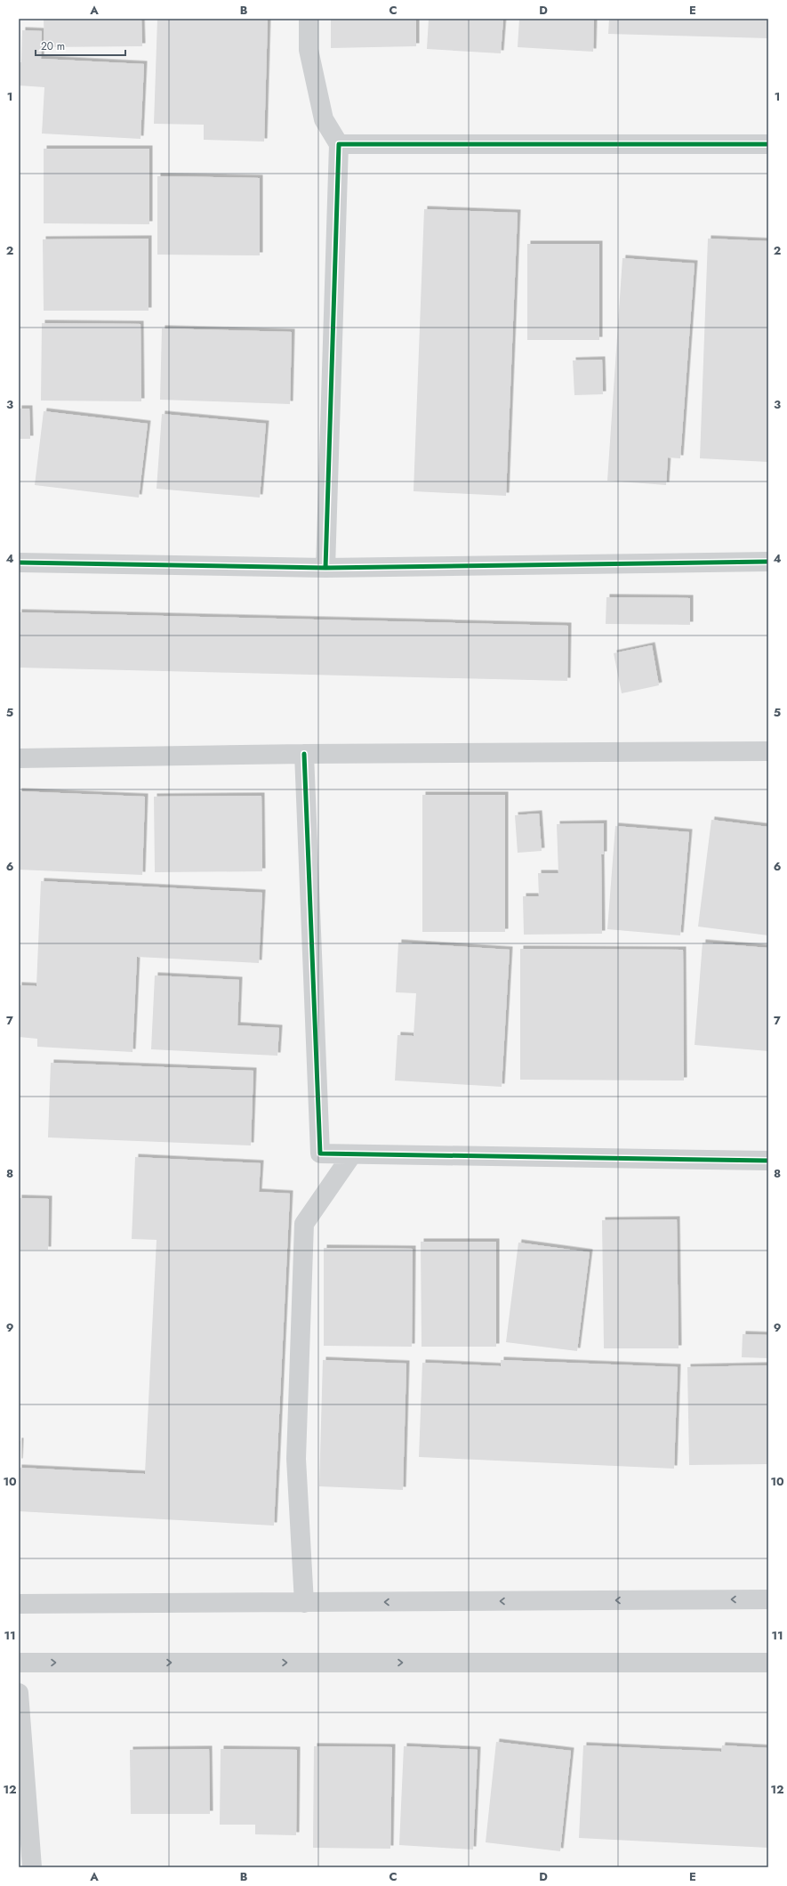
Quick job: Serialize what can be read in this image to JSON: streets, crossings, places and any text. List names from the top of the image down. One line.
{"scale_bar":"20 m","grid":{"columns":["A","B","C","D","E"],"rows":["1","2","3","4","5","6","7","8","9","10","11","12"]}}
